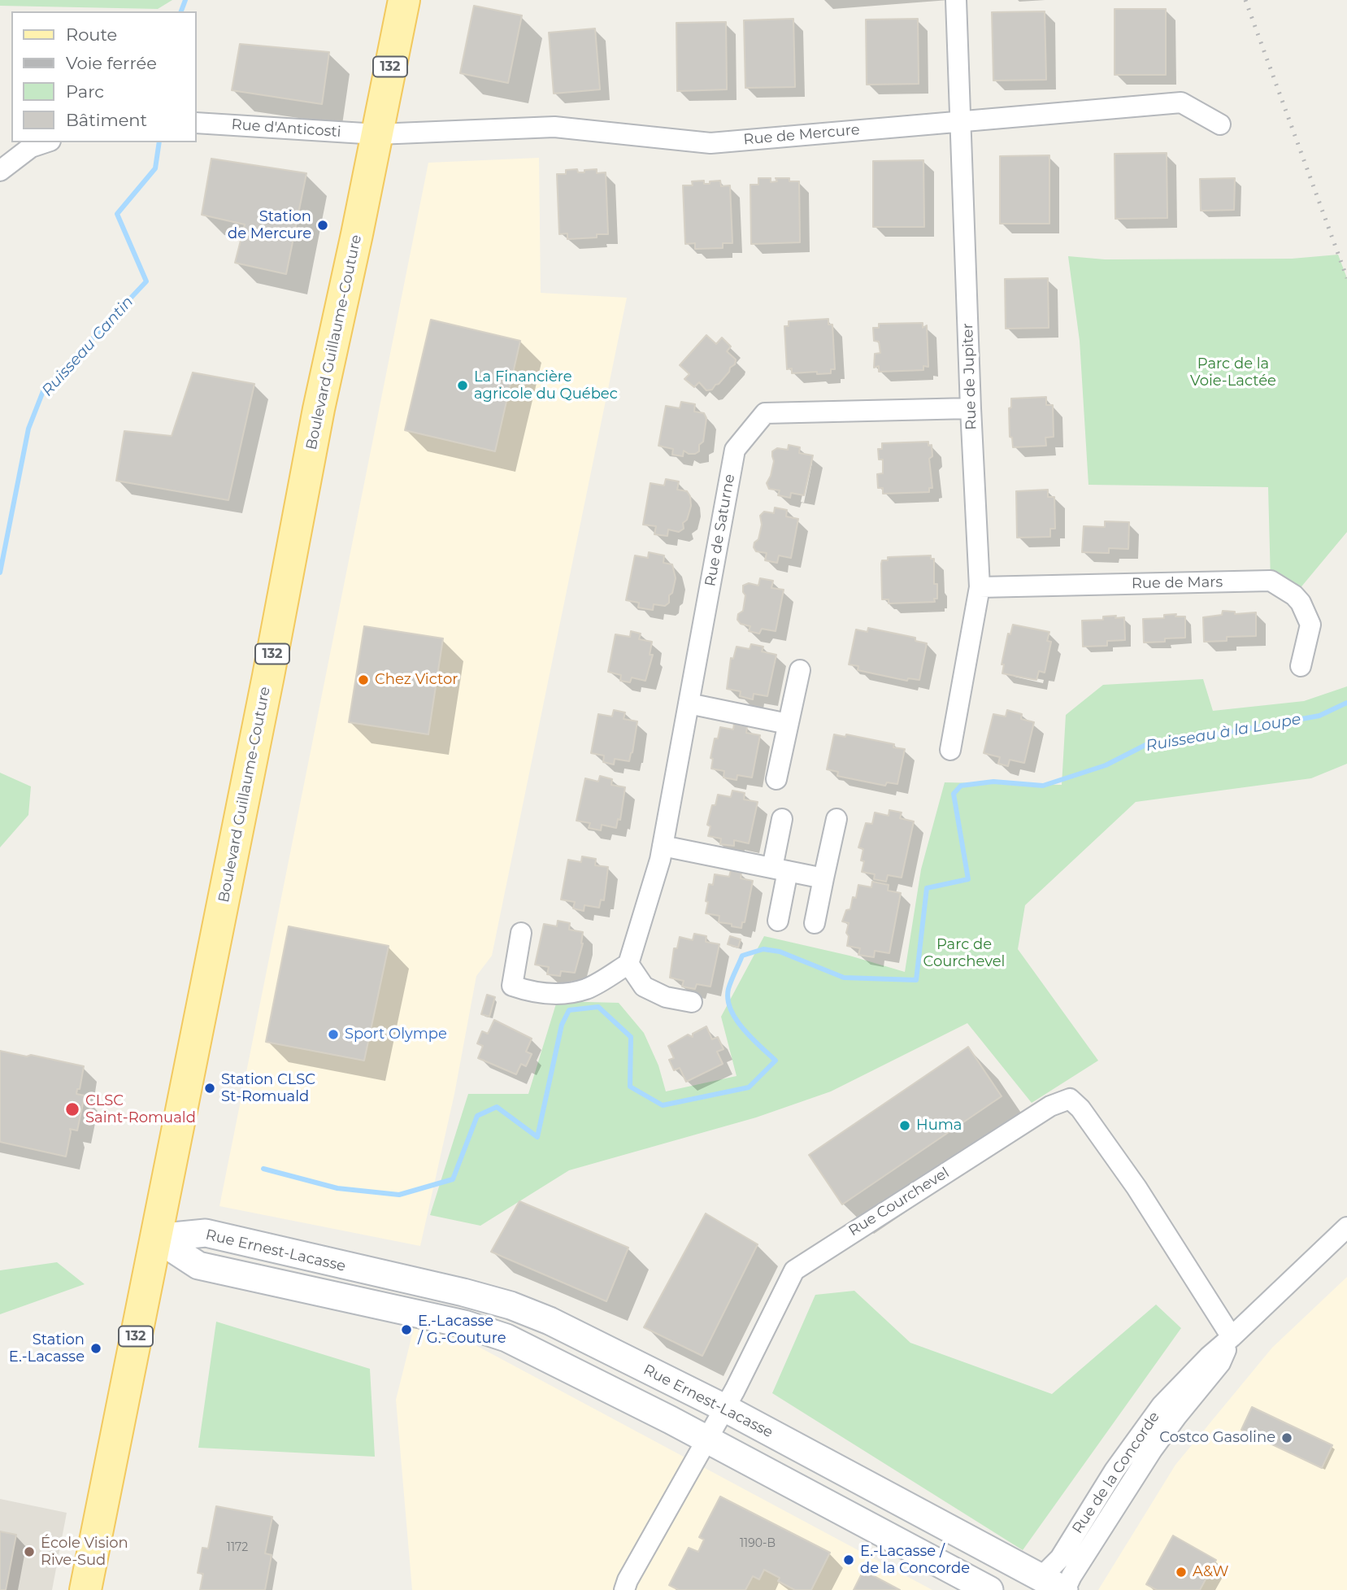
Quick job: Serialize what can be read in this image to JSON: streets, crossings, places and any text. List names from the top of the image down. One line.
{"streets":{"main road":["132","Boulevard Guillaume-Couture"],"street":["Rue d'Anticosti","Rue de Mercure","Rue de Jupiter","Rue de Saturne","Rue de Mars","Rue Courchevel","Rue Ernest-Lacasse","Rue de la Concorde"]},"crossings":[["Rue d'Anticosti","Rue de Mercure"],["Rue d'Anticosti","Boulevard Guillaume-Couture"],["Rue de Mercure","Boulevard Guillaume-Couture"],["Rue de Mercure","Rue de Jupiter"],["Boulevard Guillaume-Couture","Rue Ernest-Lacasse"],["Rue de Jupiter","Rue de Saturne"],["Rue de Jupiter","Rue de Mars"],["Rue Courchevel","Rue Ernest-Lacasse"],["Rue Courchevel","Rue de la Concorde"],["Rue Ernest-Lacasse","Rue de la Concorde"]],"water":["Ruisseau Cantin","Ruisseau à la Loupe"],"parks":["Parc de la Voie-Lactée","Parc de Courchevel"],"places":["Station de Mercure","La Financière agricole du Québec","Chez Victor","Sport Olympe","Station CLSC St-Romuald","CLSC Saint-Romuald","Huma","E.-Lacasse / G.-Couture","Station E.-Lacasse","Costco Gasoline","École Vision Rive-Sud","E.-Lacasse / de la Concorde","A&W"],"house_numbers":["1190-B","1172"],"legend":["Route","Voie ferrée","Parc","Bâtiment"]}
